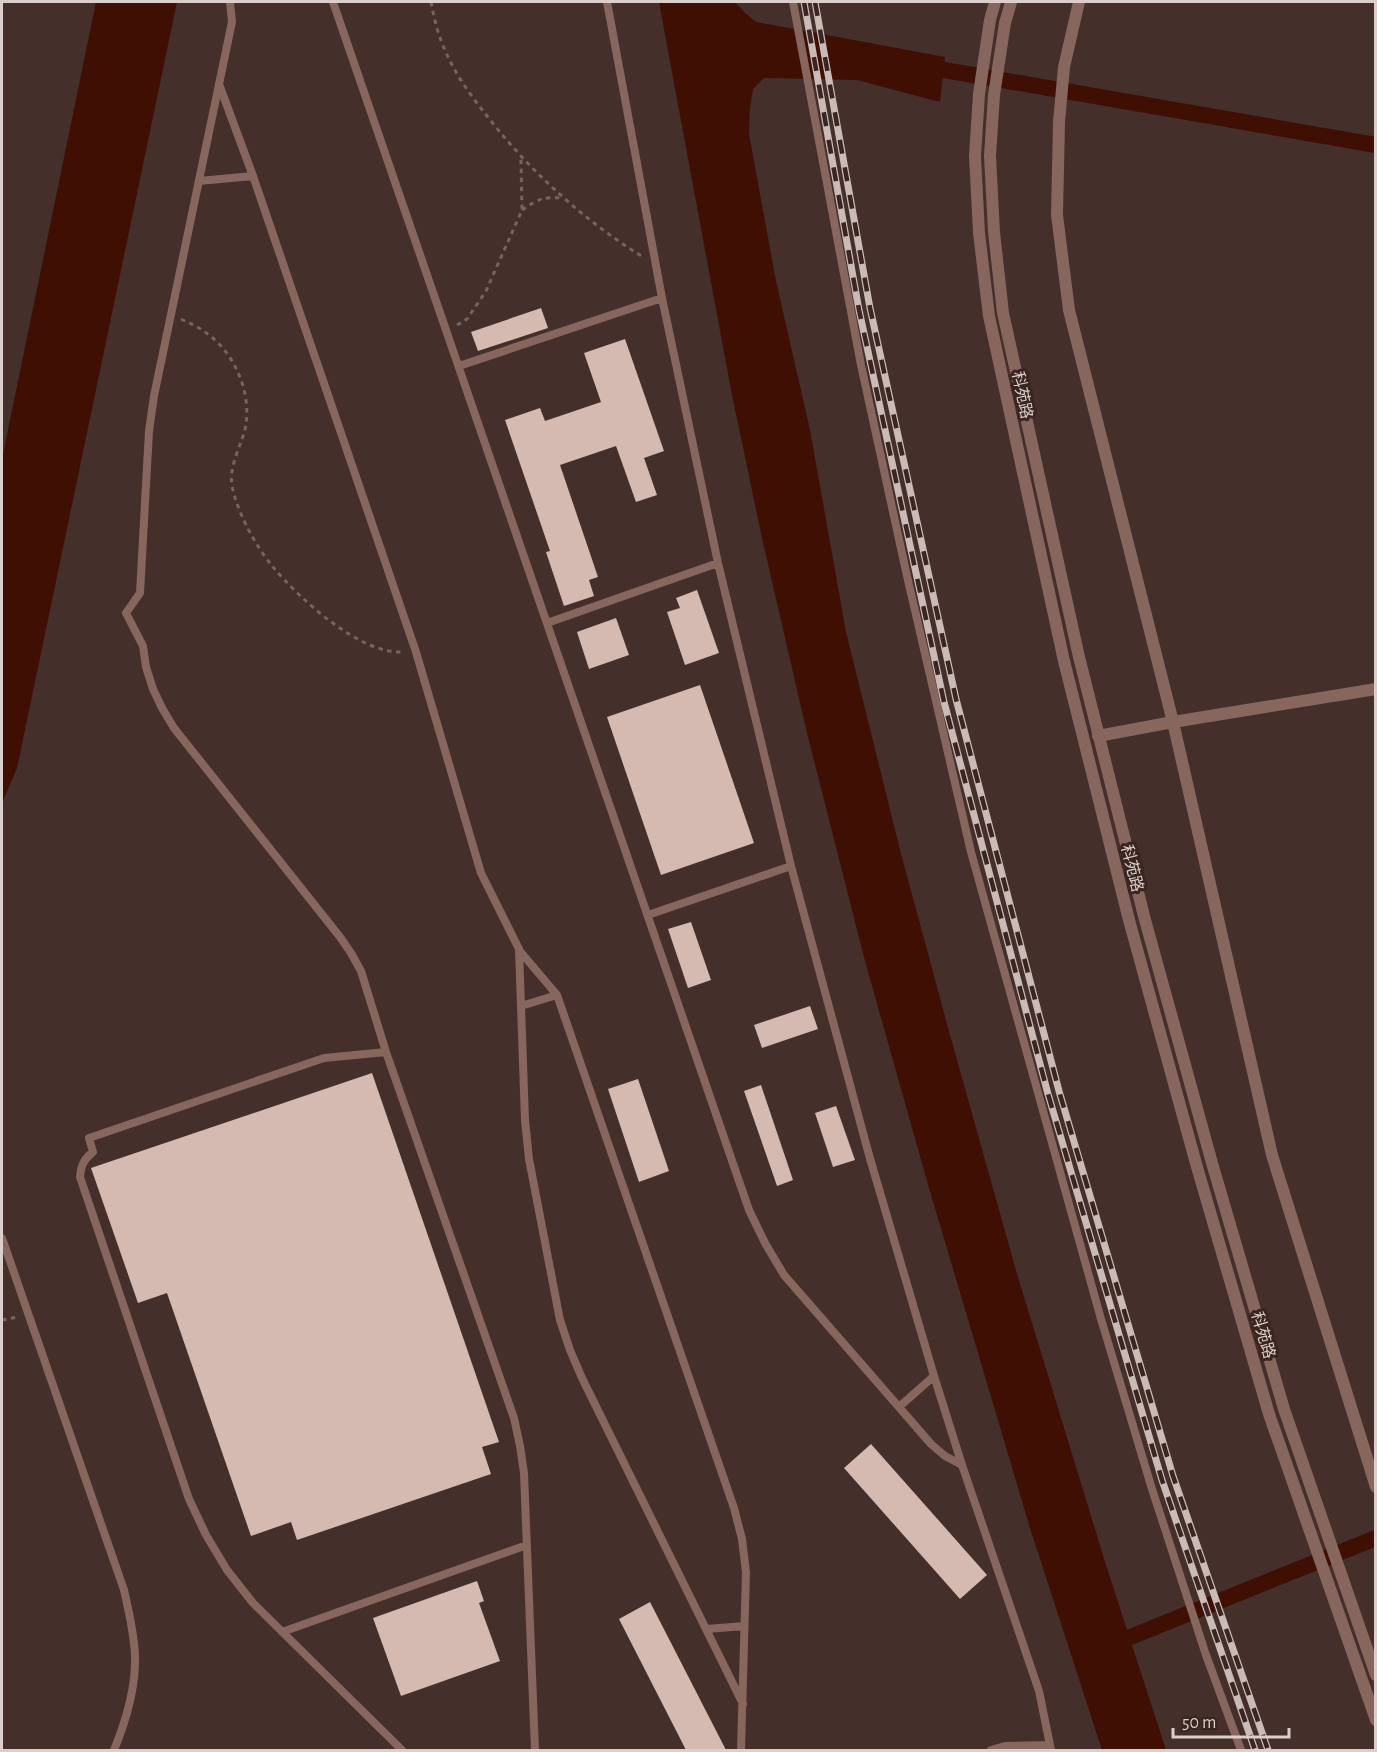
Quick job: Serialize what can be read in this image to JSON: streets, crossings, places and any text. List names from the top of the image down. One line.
{"streets":{"street":["科苑路"]},"scale_bar":"50 m"}
